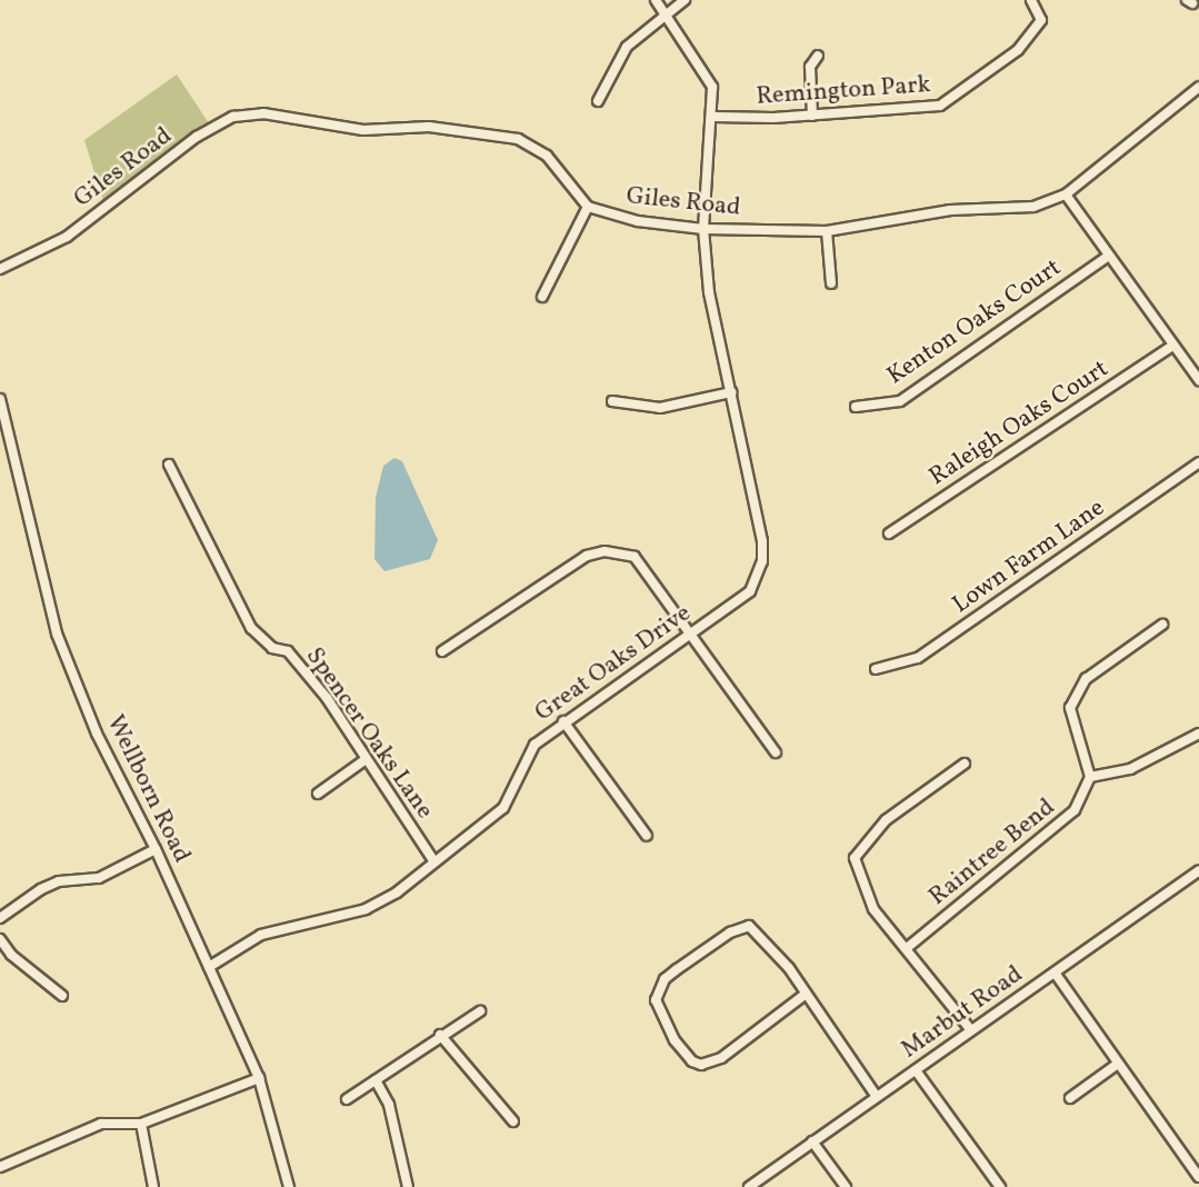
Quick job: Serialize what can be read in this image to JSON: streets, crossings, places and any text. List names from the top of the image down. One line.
{"streets":{"street":["Remington Park","Giles Road","Kenton Oaks Court","Raleigh Oaks Court","Lown Farm Lane","Great Oaks Drive","Spencer Oaks Lane","Wellborn Road","Raintree Bend","Marbut Road"]},"crossings":[["Remington Park","Great Oaks Drive"],["Giles Road","Great Oaks Drive"],["Great Oaks Drive","Spencer Oaks Lane"],["Great Oaks Drive","Wellborn Road"]]}
